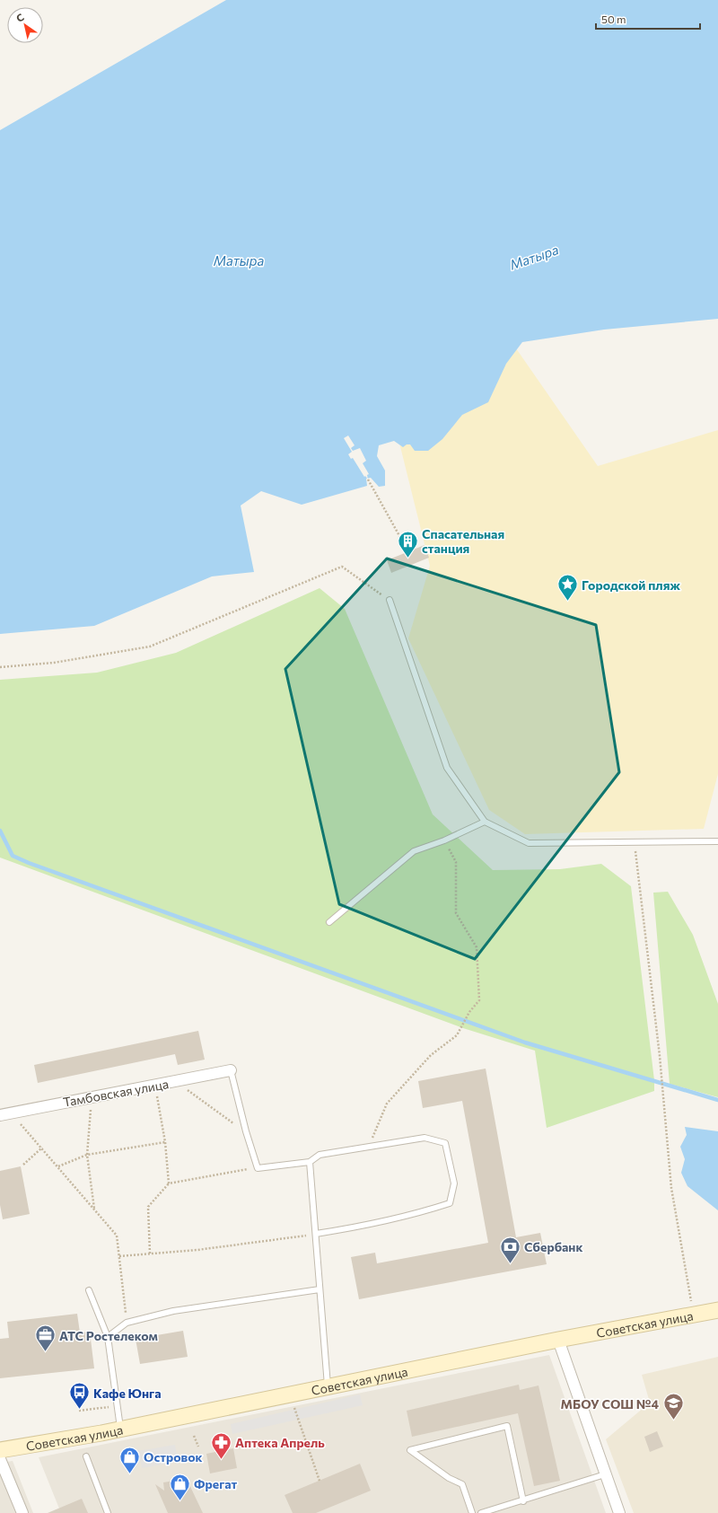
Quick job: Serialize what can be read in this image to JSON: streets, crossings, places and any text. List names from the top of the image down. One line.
{"streets":{"main road":["Советская улица"],"street":["Тамбовская улица"]},"water":["Матыра"],"places":{"building":["Спасательная станция"],"place":["Городской пляж"],"bank":["Сбербанк"],"office":["АТС Ростелеком"],"bus stop":["Кафе Юнга"],"school or university":["МБОУ СОШ №4"],"pharmacy":["Аптека Апрель"],"shop":["Островок","Фрегат"]},"scale_bar":"50 m","north":"top left"}
